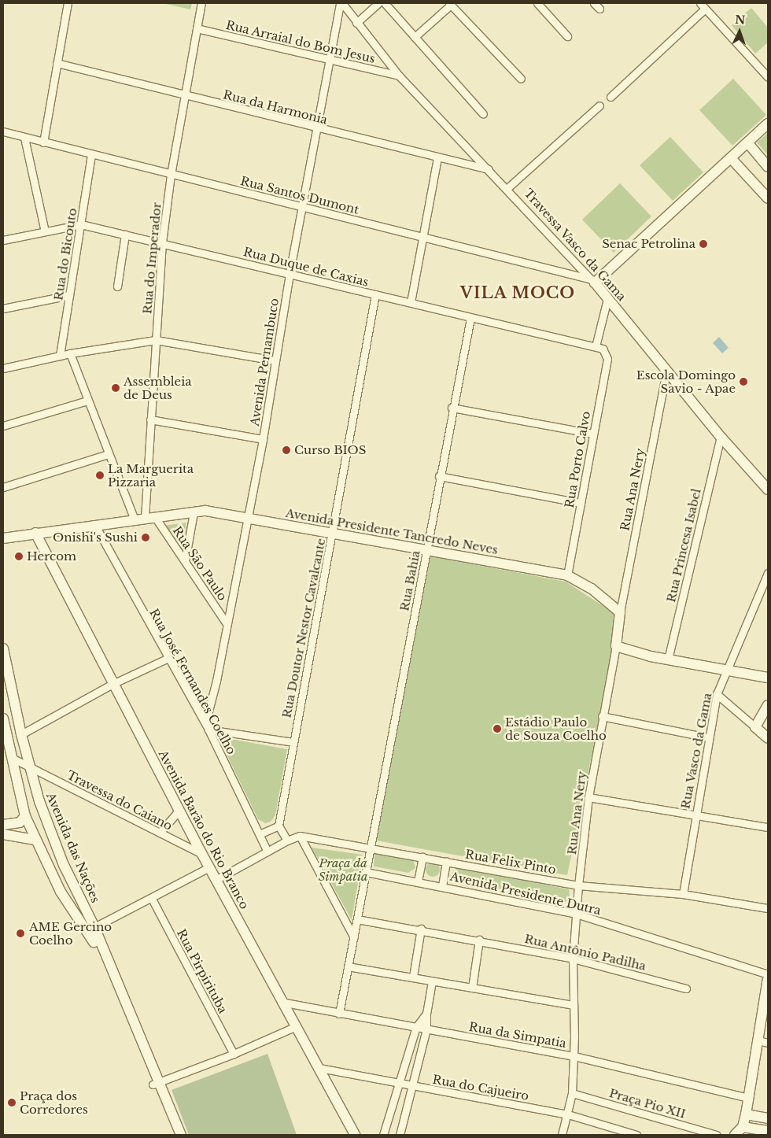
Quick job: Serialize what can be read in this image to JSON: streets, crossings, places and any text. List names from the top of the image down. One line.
{"streets":{"street":["Rua Arraial do Bom Jesus","Rua da Harmonia","Rua Santos Dumont","Travessa Vasco da Gama","Rua do Bicouto","Rua do Imperador","Rua Duque de Caxias","Avenida Pernambuco","Rua Porto Calvo","Rua Ana Nery","Avenida Presidente Tancredo Neves","Rua Princesa Isabel","Rua São Paulo","Rua Bahia","Rua Doutor Nestor Cavalcante","Rua José Fernandes Coelho","Rua Vasco da Gama","Travessa do Caiano","Avenida Barão do Rio Branco","Avenida das Nações","Rua Felix Pinto","Avenida Presidente Dutra","Rua Antônio Padilha","Rua Pirpirituba","Rua da Simpatia","Rua do Cajueiro","Praça Pio XII"]},"crossings":[["Rua Arraial do Bom Jesus","Travessa Vasco da Gama"],["Rua Arraial do Bom Jesus","Rua do Imperador"],["Rua Arraial do Bom Jesus","Avenida Pernambuco"],["Rua da Harmonia","Travessa Vasco da Gama"],["Rua da Harmonia","Rua do Imperador"],["Rua da Harmonia","Avenida Pernambuco"],["Rua Santos Dumont","Travessa Vasco da Gama"],["Rua Santos Dumont","Rua do Bicouto"],["Rua Santos Dumont","Rua do Imperador"],["Rua Santos Dumont","Avenida Pernambuco"],["Travessa Vasco da Gama","Avenida Pernambuco"],["Travessa Vasco da Gama","Rua Ana Nery"],["Travessa Vasco da Gama","Rua Princesa Isabel"],["Rua do Bicouto","Rua Duque de Caxias"],["Rua do Imperador","Rua Duque de Caxias"],["Rua do Imperador","Avenida Presidente Tancredo Neves"],["Rua do Imperador","Rua São Paulo"],["Rua Duque de Caxias","Avenida Pernambuco"],["Rua Duque de Caxias","Rua Porto Calvo"],["Rua Duque de Caxias","Rua Bahia"],["Rua Duque de Caxias","Rua Doutor Nestor Cavalcante"],["Avenida Pernambuco","Avenida Presidente Tancredo Neves"],["Avenida Pernambuco","Rua São Paulo"],["Avenida Pernambuco","Rua José Fernandes Coelho"],["Rua Porto Calvo","Avenida Presidente Tancredo Neves"],["Rua Ana Nery","Avenida Presidente Tancredo Neves"],["Rua Ana Nery","Rua Felix Pinto"],["Rua Ana Nery","Avenida Presidente Dutra"],["Rua Ana Nery","Rua Antônio Padilha"],["Rua Ana Nery","Rua da Simpatia"],["Rua Ana Nery","Rua do Cajueiro"],["Rua Ana Nery","Praça Pio XII"],["Avenida Presidente Tancredo Neves","Rua São Paulo"],["Avenida Presidente Tancredo Neves","Rua Bahia"],["Avenida Presidente Tancredo Neves","Rua Doutor Nestor Cavalcante"],["Avenida Presidente Tancredo Neves","Rua José Fernandes Coelho"],["Avenida Presidente Tancredo Neves","Avenida Barão do Rio Branco"],["Rua Bahia","Rua Felix Pinto"],["Rua Bahia","Avenida Presidente Dutra"],["Rua Bahia","Rua Antônio Padilha"],["Rua Bahia","Rua da Simpatia"],["Rua Vasco da Gama","Rua Felix Pinto"],["Travessa do Caiano","Avenida Barão do Rio Branco"],["Travessa do Caiano","Avenida das Nações"],["Avenida Barão do Rio Branco","Rua da Simpatia"],["Avenida Barão do Rio Branco","Rua do Cajueiro"]],"districts":["VILA MOCO"],"parks":["Praça da Simpatia"],"places":["Senac Petrolina","Escola Domingo Savio - Apae","Assembleia de Deus","Curso BIOS","La Marguerita Pizzaria","Onishi's Sushi","Hercom","Estádio Paulo de Souza Coelho","AME Gercino Coelho","Praça dos Corredores"],"north":"top"}
